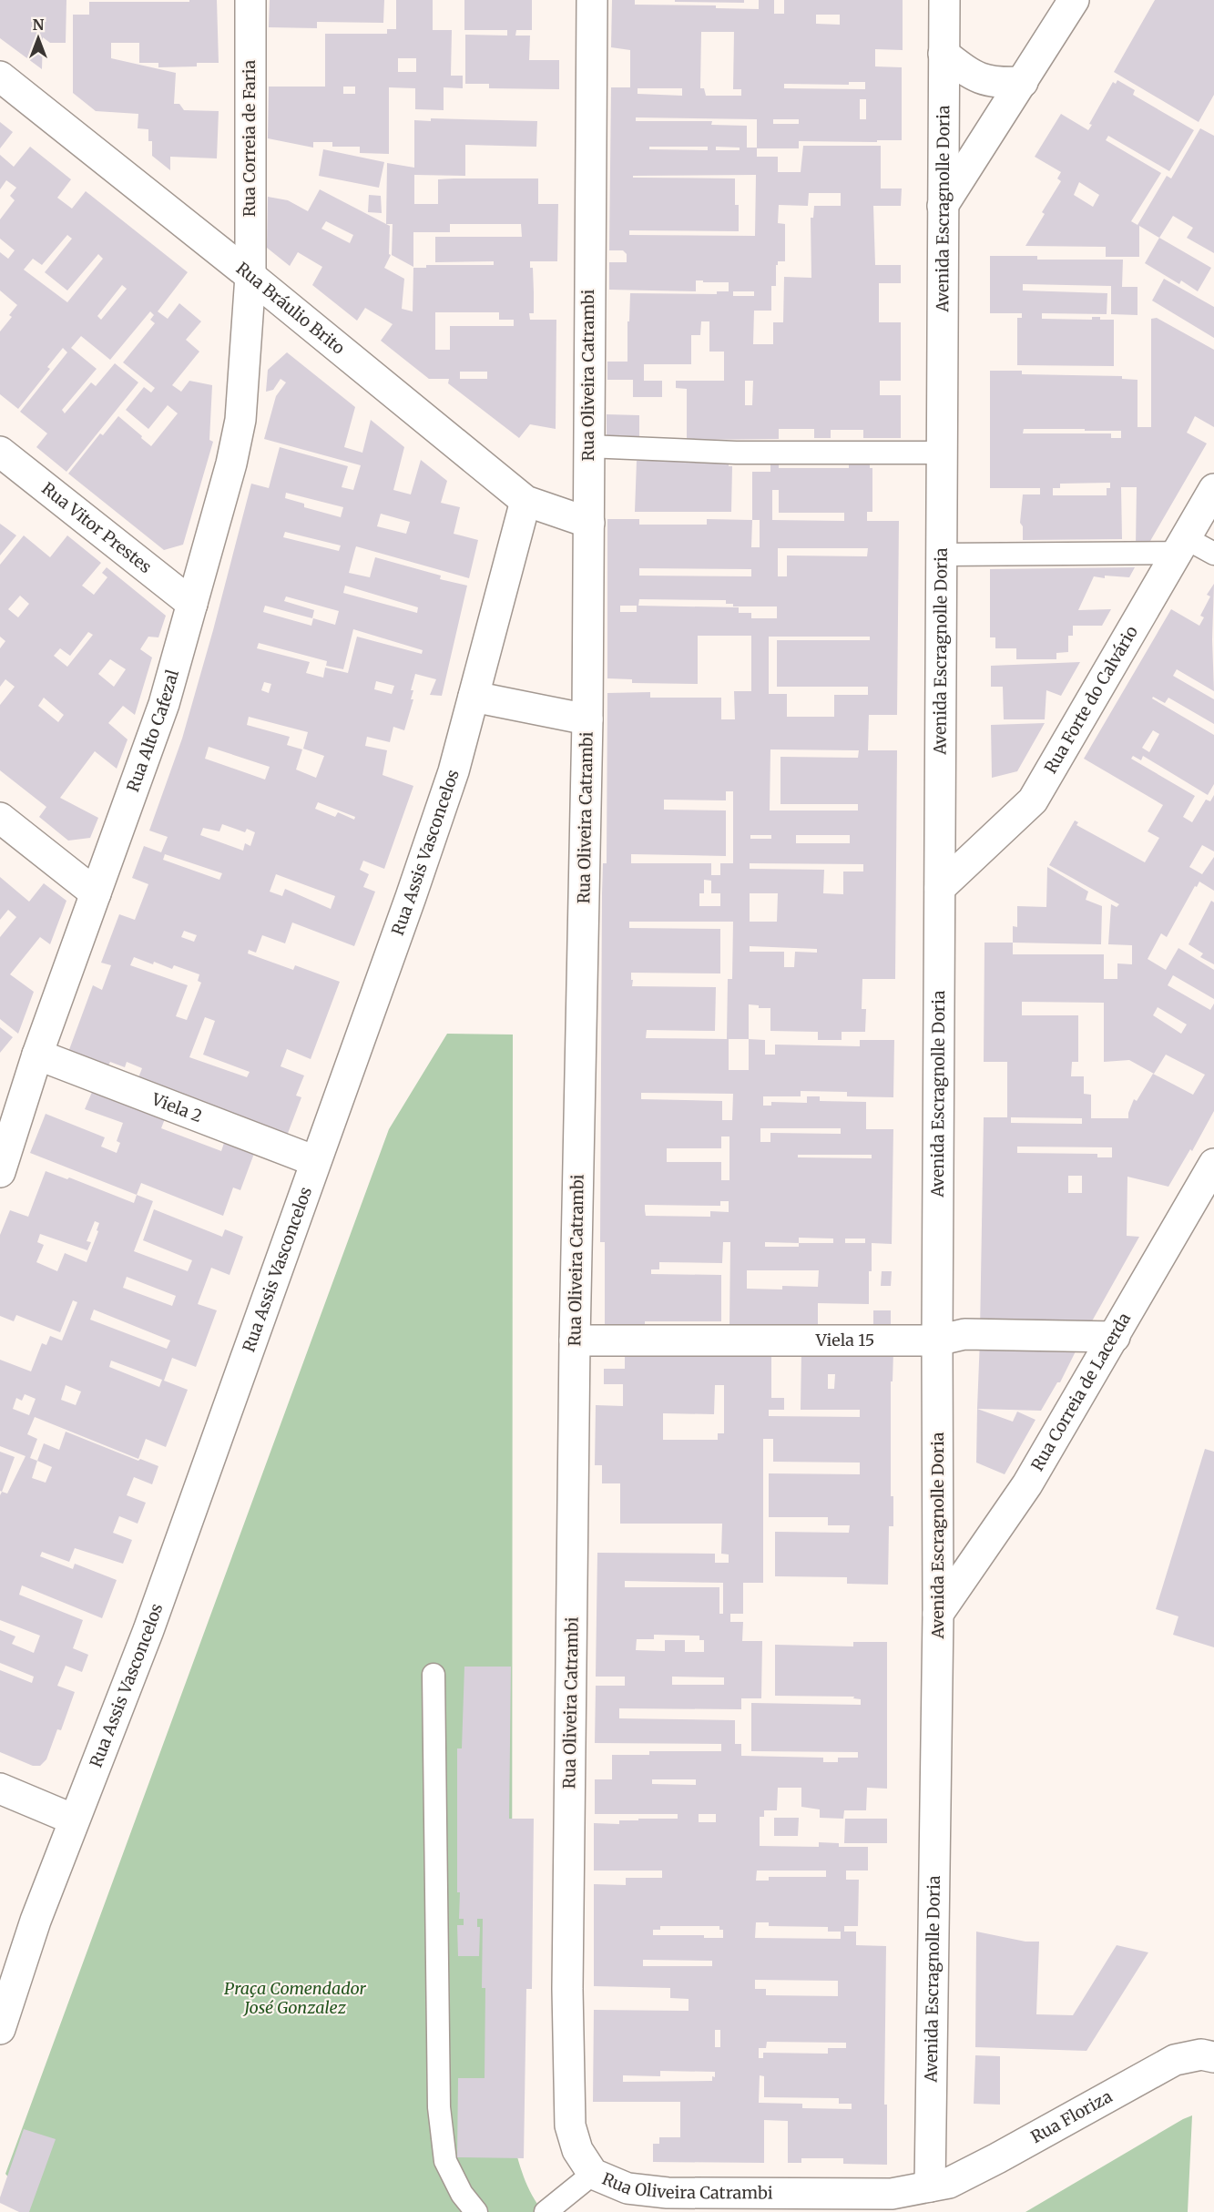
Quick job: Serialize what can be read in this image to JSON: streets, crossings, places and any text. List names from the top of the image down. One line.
{"streets":{"street":["Rua Correia de Faria","Avenida Escragnolle Doria","Rua Bráulio Brito","Rua Oliveira Catrambi","Rua Vitor Prestes","Rua Forte do Calvário","Rua Alto Cafezal","Rua Assis Vasconcelos","Viela 2","Viela 15","Rua Correia de Lacerda","Rua Floriza"]},"crossings":[["Rua Correia de Faria","Rua Bráulio Brito"],["Rua Correia de Faria","Rua Alto Cafezal"],["Avenida Escragnolle Doria","Rua Oliveira Catrambi"],["Avenida Escragnolle Doria","Rua Forte do Calvário"],["Avenida Escragnolle Doria","Viela 15"],["Avenida Escragnolle Doria","Rua Correia de Lacerda"],["Avenida Escragnolle Doria","Rua Floriza"],["Rua Bráulio Brito","Rua Oliveira Catrambi"],["Rua Bráulio Brito","Rua Alto Cafezal"],["Rua Bráulio Brito","Rua Assis Vasconcelos"],["Rua Oliveira Catrambi","Viela 15"],["Rua Oliveira Catrambi","Rua Floriza"],["Rua Vitor Prestes","Rua Alto Cafezal"],["Rua Alto Cafezal","Viela 2"],["Rua Assis Vasconcelos","Viela 2"],["Viela 15","Rua Correia de Lacerda"]],"parks":["Praça Comendador José Gonzalez"],"north":"top"}
